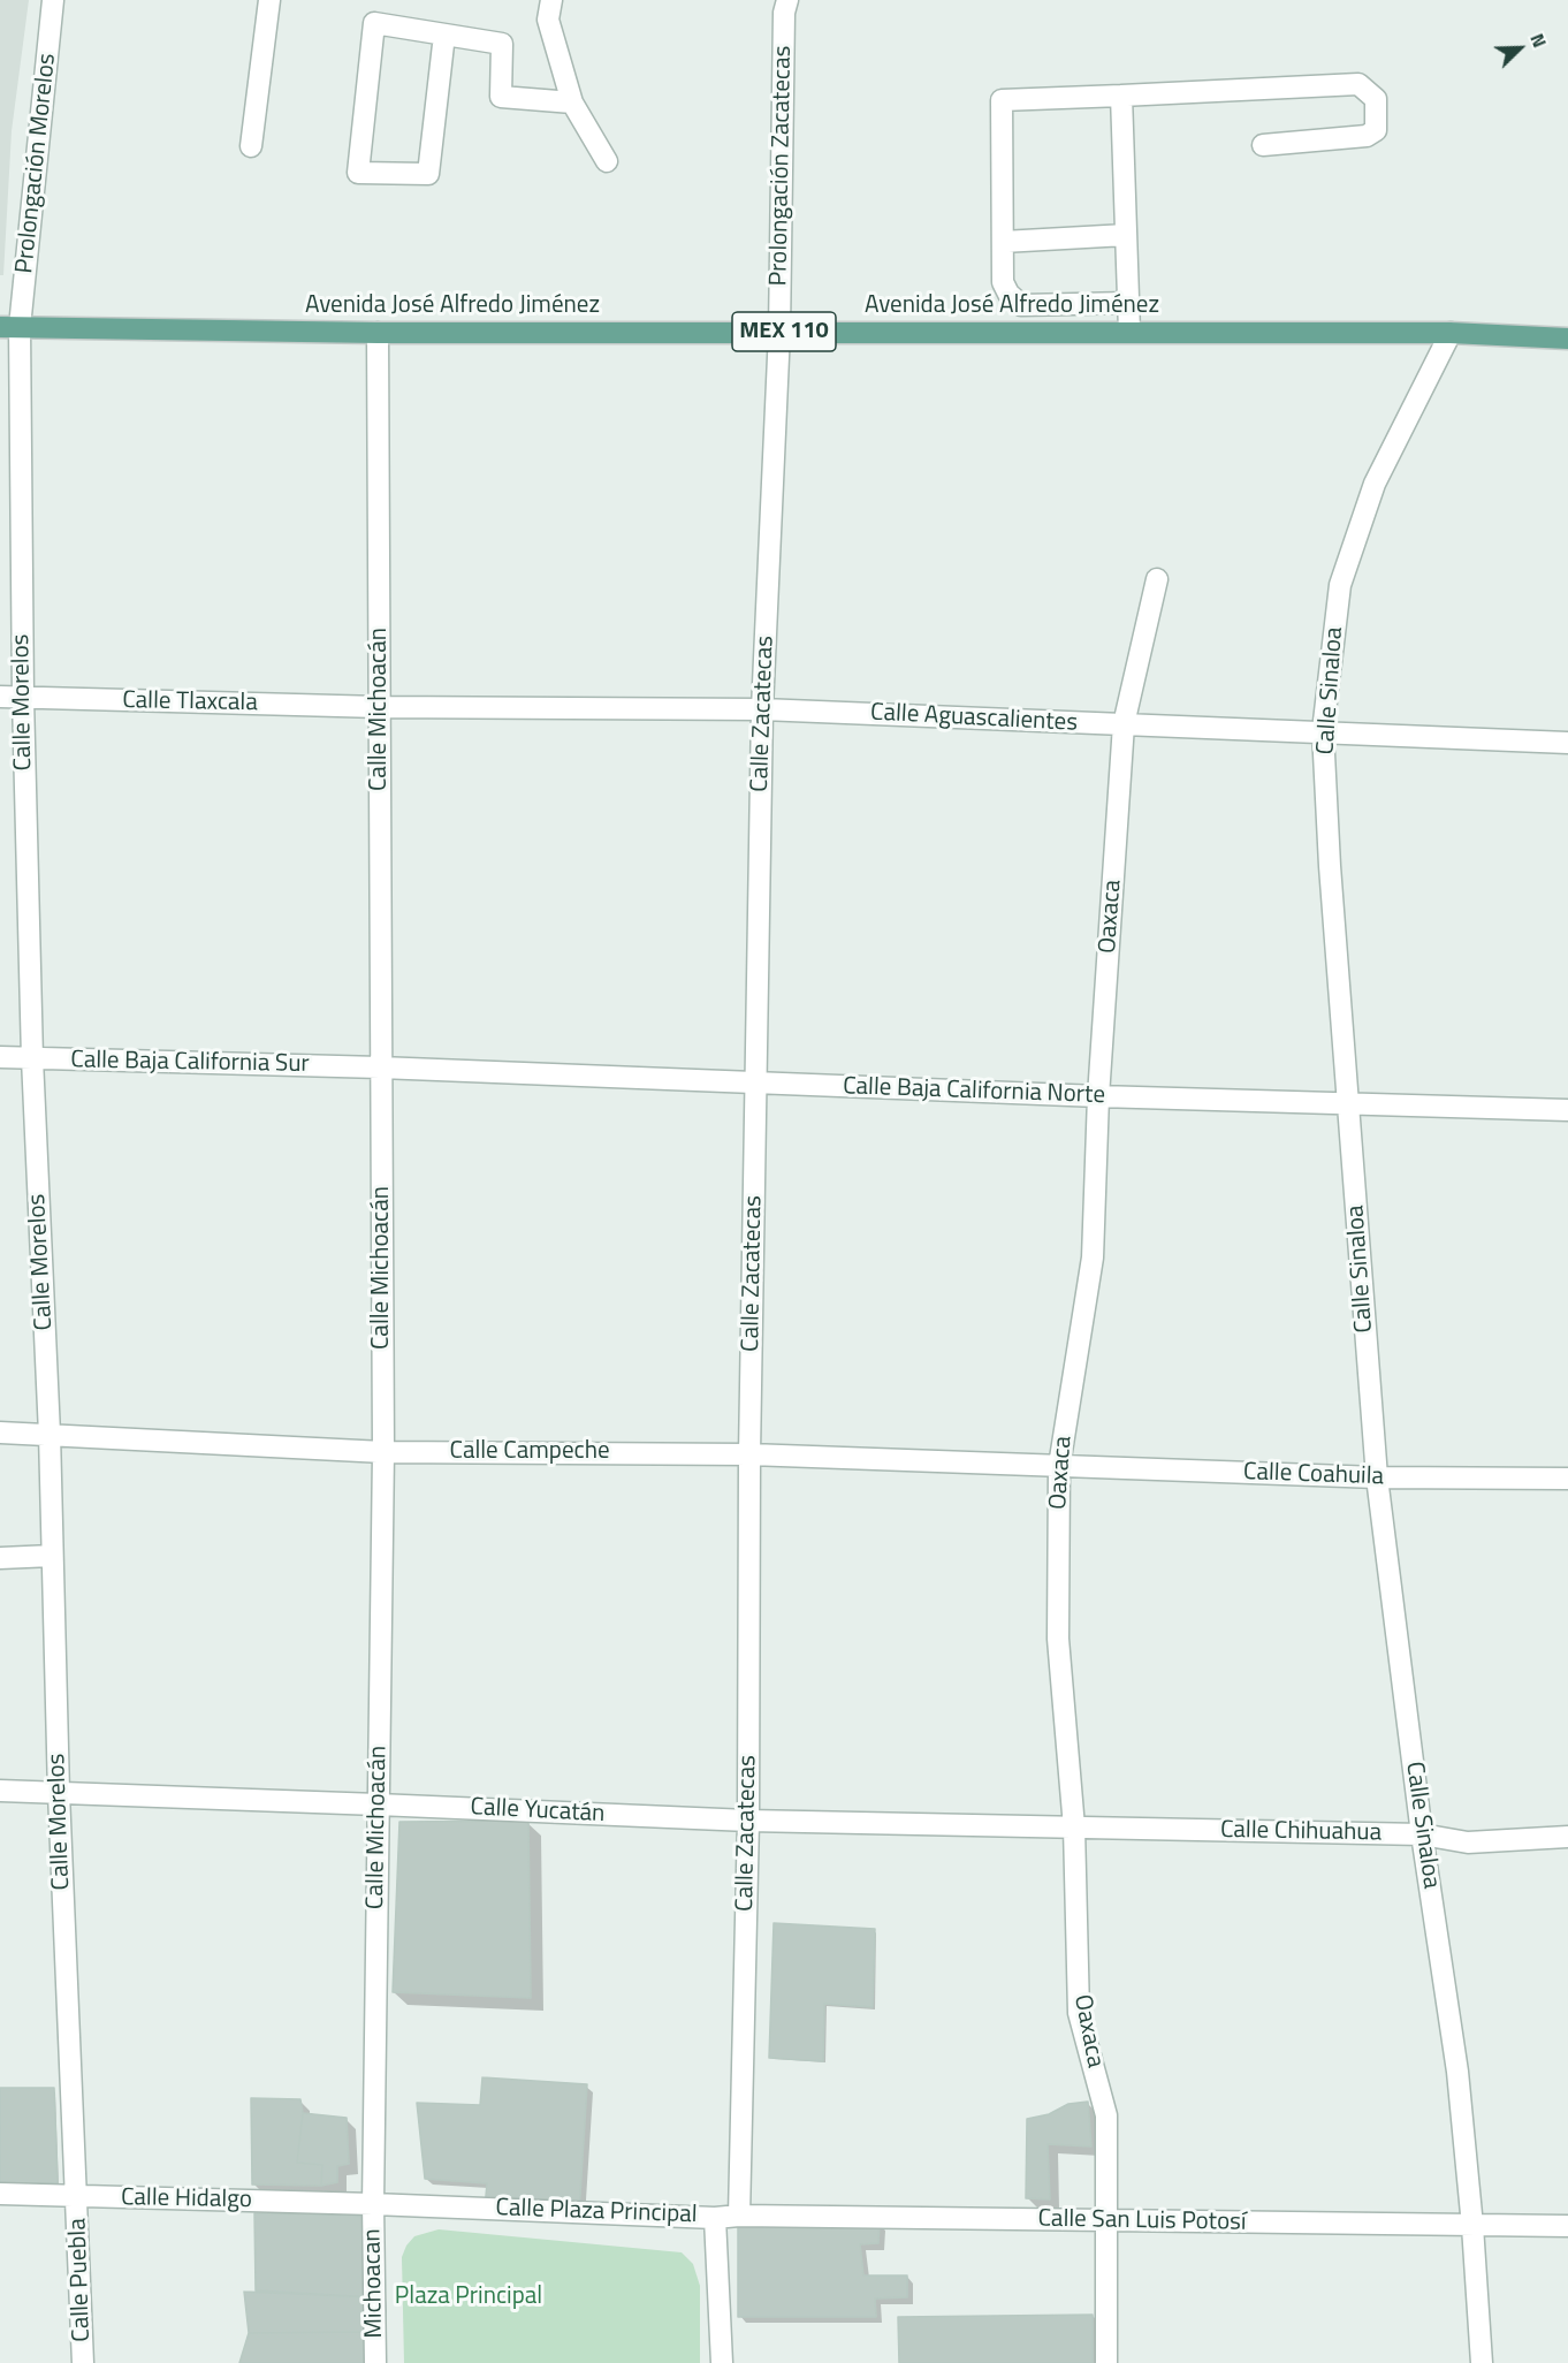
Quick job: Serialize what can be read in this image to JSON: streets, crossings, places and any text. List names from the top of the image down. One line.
{"streets":{"main road":["Avenida José Alfredo Jiménez","MEX 110"],"street":["Prolongación Morelos","Prolongación Zacatecas","Calle Sinaloa","Calle Morelos","Calle Tlaxcala","Calle Michoacán","Calle Zacatecas","Calle Aguascalientes","Oaxaca","Calle Baja California Sur","Calle Baja California Norte","Calle Campeche","Calle Coahuila","Calle Yucatán","Calle Chihuahua","Calle Hidalgo","Calle Plaza Principal","Calle San Luis Potosí","Calle Puebla","Michoacan"]},"crossings":[["Prolongación Morelos","Avenida José Alfredo Jiménez"],["Prolongación Morelos","Calle Morelos"],["Prolongación Zacatecas","Avenida José Alfredo Jiménez"],["Prolongación Zacatecas","Calle Zacatecas"],["Avenida José Alfredo Jiménez","Calle Sinaloa"],["Avenida José Alfredo Jiménez","Calle Morelos"],["Avenida José Alfredo Jiménez","Calle Michoacán"],["Avenida José Alfredo Jiménez","Calle Zacatecas"],["Calle Sinaloa","Calle Aguascalientes"],["Calle Sinaloa","Calle Baja California Norte"],["Calle Sinaloa","Calle Coahuila"],["Calle Sinaloa","Calle Chihuahua"],["Calle Sinaloa","Calle San Luis Potosí"],["Calle Morelos","Calle Tlaxcala"],["Calle Morelos","Calle Baja California Sur"],["Calle Morelos","Calle Campeche"],["Calle Morelos","Calle Yucatán"],["Calle Morelos","Calle Hidalgo"],["Calle Morelos","Calle Puebla"],["Calle Tlaxcala","Calle Michoacán"],["Calle Tlaxcala","Calle Aguascalientes"],["Calle Michoacán","Calle Aguascalientes"],["Calle Michoacán","Calle Baja California Sur"],["Calle Michoacán","Calle Baja California Norte"],["Calle Michoacán","Calle Campeche"],["Calle Michoacán","Calle Yucatán"],["Calle Michoacán","Calle Hidalgo"],["Calle Michoacán","Calle Plaza Principal"],["Calle Michoacán","Michoacan"],["Calle Zacatecas","Calle Aguascalientes"],["Calle Zacatecas","Calle Baja California Norte"],["Calle Zacatecas","Calle Campeche"],["Calle Zacatecas","Calle Yucatán"],["Calle Zacatecas","Calle San Luis Potosí"],["Calle Aguascalientes","Oaxaca"],["Oaxaca","Calle Baja California Norte"],["Oaxaca","Calle Campeche"],["Oaxaca","Calle Coahuila"],["Oaxaca","Calle Yucatán"],["Oaxaca","Calle Chihuahua"],["Oaxaca","Calle San Luis Potosí"],["Calle Baja California Sur","Calle Baja California Norte"],["Calle Campeche","Calle Coahuila"],["Calle Yucatán","Calle Chihuahua"],["Calle Hidalgo","Calle Plaza Principal"],["Calle Hidalgo","Calle Puebla"],["Calle Hidalgo","Michoacan"],["Calle Plaza Principal","Calle San Luis Potosí"],["Calle Plaza Principal","Michoacan"]],"parks":["Plaza Principal"],"north":"top right"}
